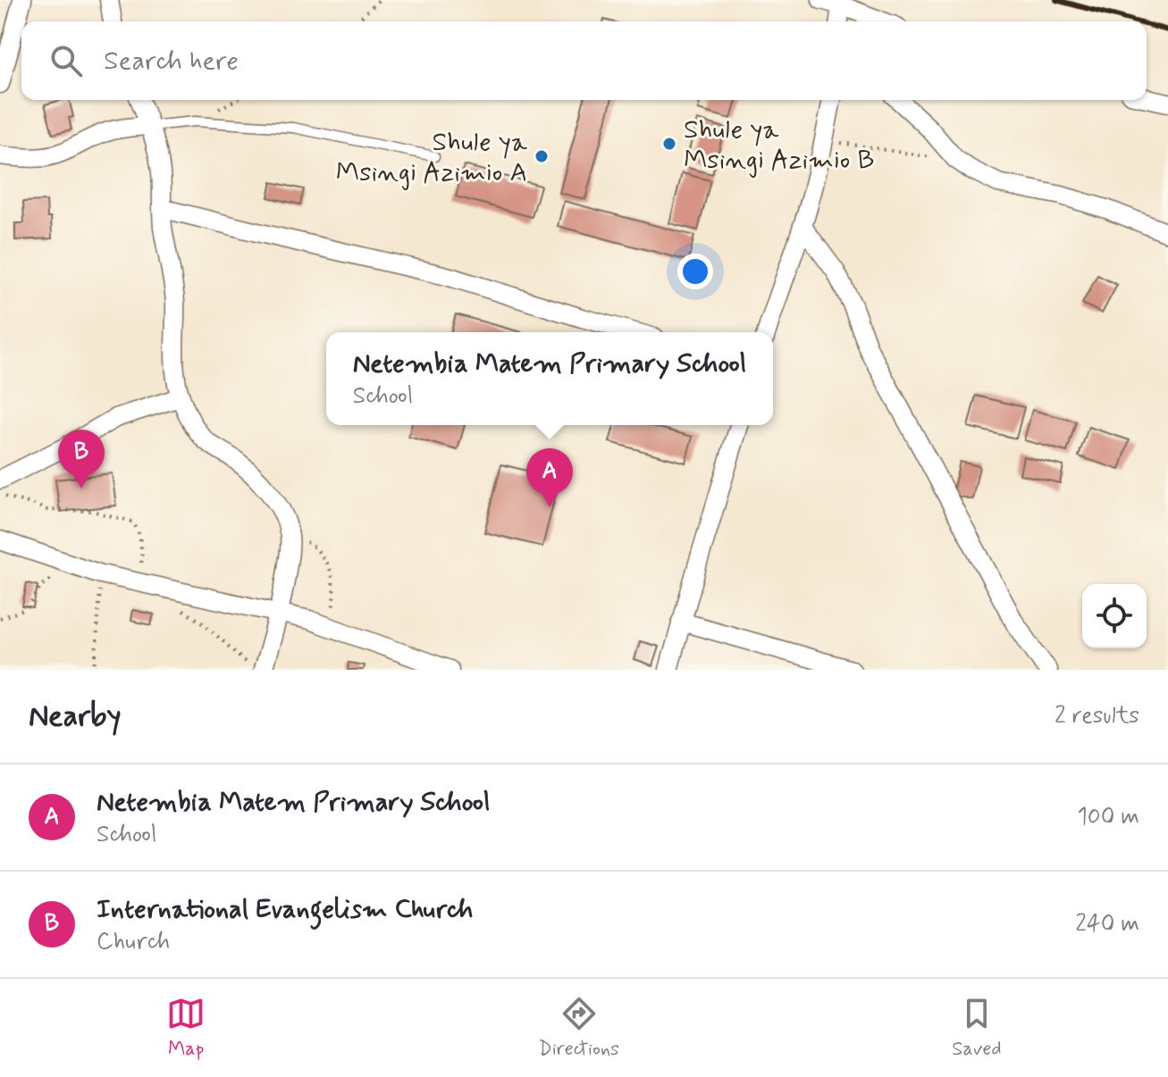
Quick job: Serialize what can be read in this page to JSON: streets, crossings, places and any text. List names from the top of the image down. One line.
{"places":["Shule ya Msingi Azimio B","Shule ya Msingi Azimio A"],"page":{"search":"Search here","popup":["Netembia Matem Primary School","School"],"pins":["B","A"],"heading":["Nearby","2 results"],"list":[{"mark":"A","name":"Netembia Matem Primary School","note":"School","value":"100 m"},{"mark":"B","name":"International Evangelism Church","note":"Church","value":"240 m"}],"nav":["Map","Directions","Saved"]}}
